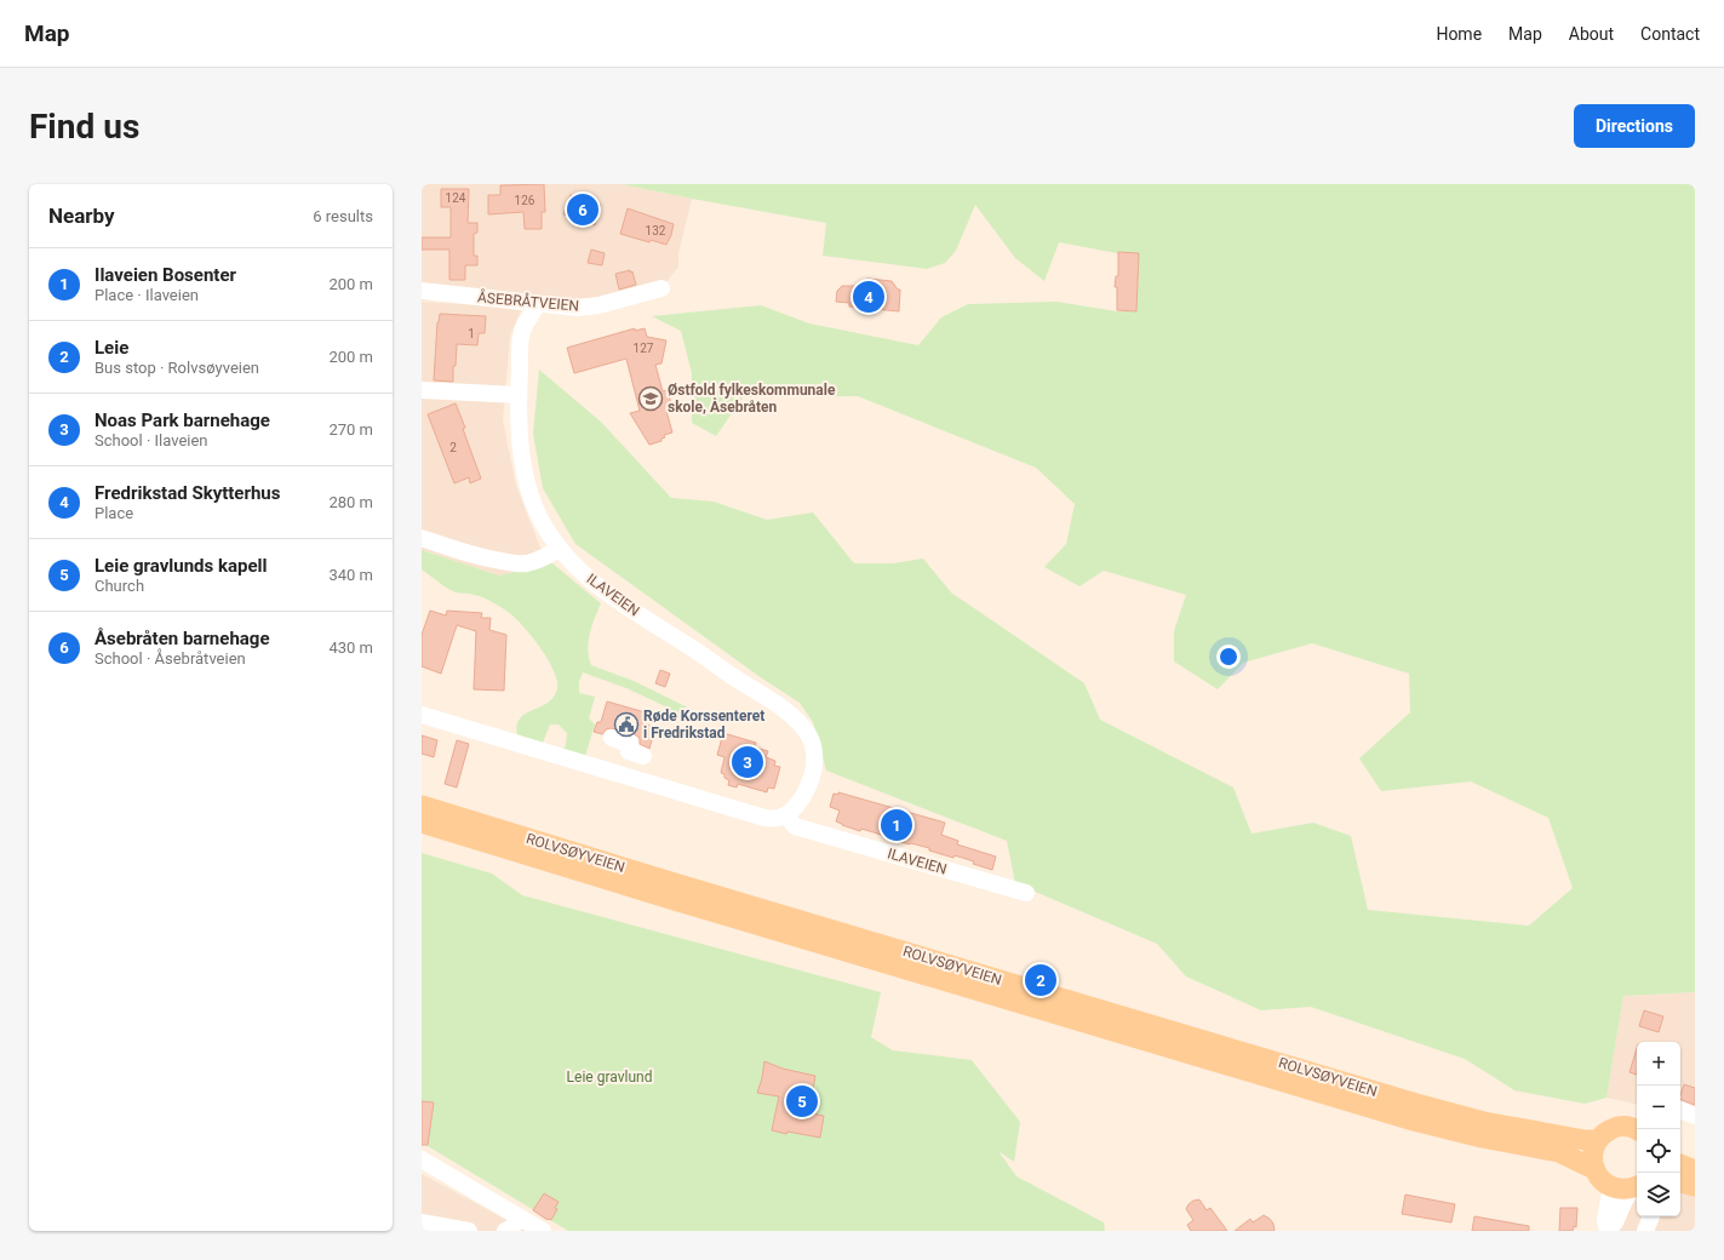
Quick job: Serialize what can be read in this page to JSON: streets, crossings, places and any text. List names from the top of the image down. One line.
{"streets":{"main road":["ROLVSØYVEIEN"],"street":["ÅSEBRÅTVEIEN","ILAVEIEN"]},"crossings":[["ÅSEBRÅTVEIEN","ILAVEIEN"]],"parks":["Leie gravlund"],"places":{"school or university":["Østfold fylkeskommunale skole, Åsebråten"],"public building":["Røde Korssenteret i Fredrikstad"]},"house_numbers":["124","126","132","1","127","2"],"page":{"header":"Map","nav":["Home","Map","About","Contact"],"buttons":"Directions","title":"Find us","heading":["Nearby","6 results"],"pins":["6","4","3","1","2","5"],"list":[{"mark":"1","name":"Ilaveien Bosenter","note":"Place · Ilaveien","value":"200 m"},{"mark":"2","name":"Leie","note":"Bus stop · Rolvsøyveien","value":"200 m"},{"mark":"3","name":"Noas Park barnehage","note":"School · Ilaveien","value":"270 m"},{"mark":"4","name":"Fredrikstad Skytterhus","note":"Place","value":"280 m"},{"mark":"5","name":"Leie gravlunds kapell","note":"Church","value":"340 m"},{"mark":"6","name":"Åsebråten barnehage","note":"School · Åsebråtveien","value":"430 m"}],"map_buttons":["+","−"]}}
